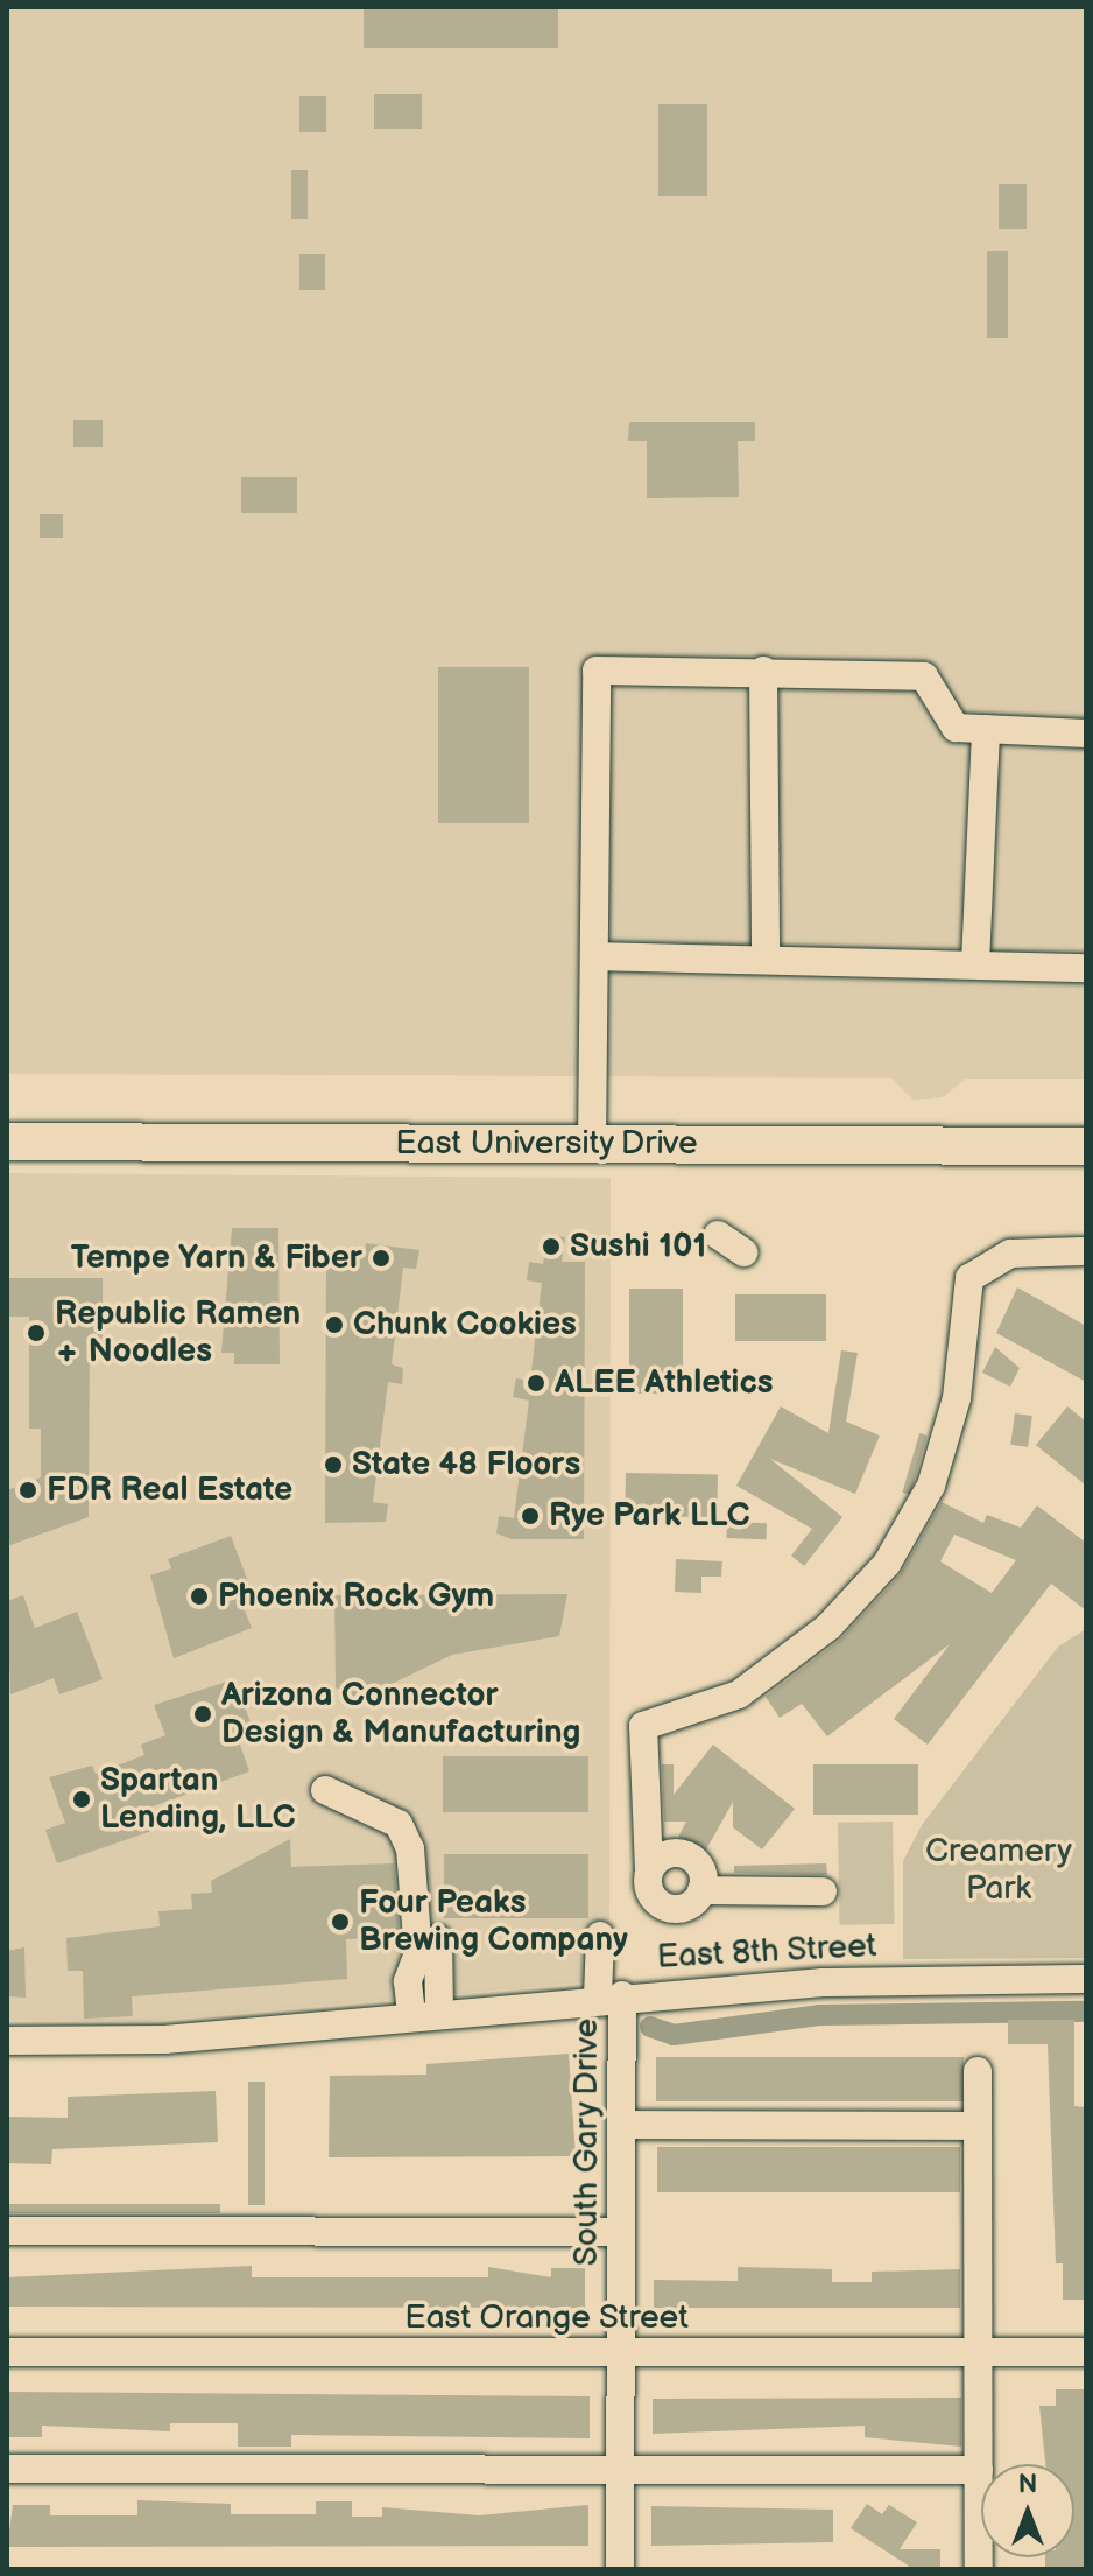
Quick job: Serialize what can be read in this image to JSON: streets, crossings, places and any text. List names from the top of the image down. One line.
{"streets":{"main road":["East University Drive"],"street":["East 8th Street","South Gary Drive","East Orange Street"]},"crossings":[["East 8th Street","South Gary Drive"],["South Gary Drive","East Orange Street"]],"parks":["Creamery Park"],"places":["Sushi 101","Tempe Yarn & Fiber","Chunk Cookies","Republic Ramen + Noodles","ALEE Athletics","State 48 Floors","FDR Real Estate","Rye Park LLC","Phoenix Rock Gym","Arizona Connector Design & Manufacturing","Spartan Lending, LLC","Four Peaks Brewing Company"],"north":"top"}
